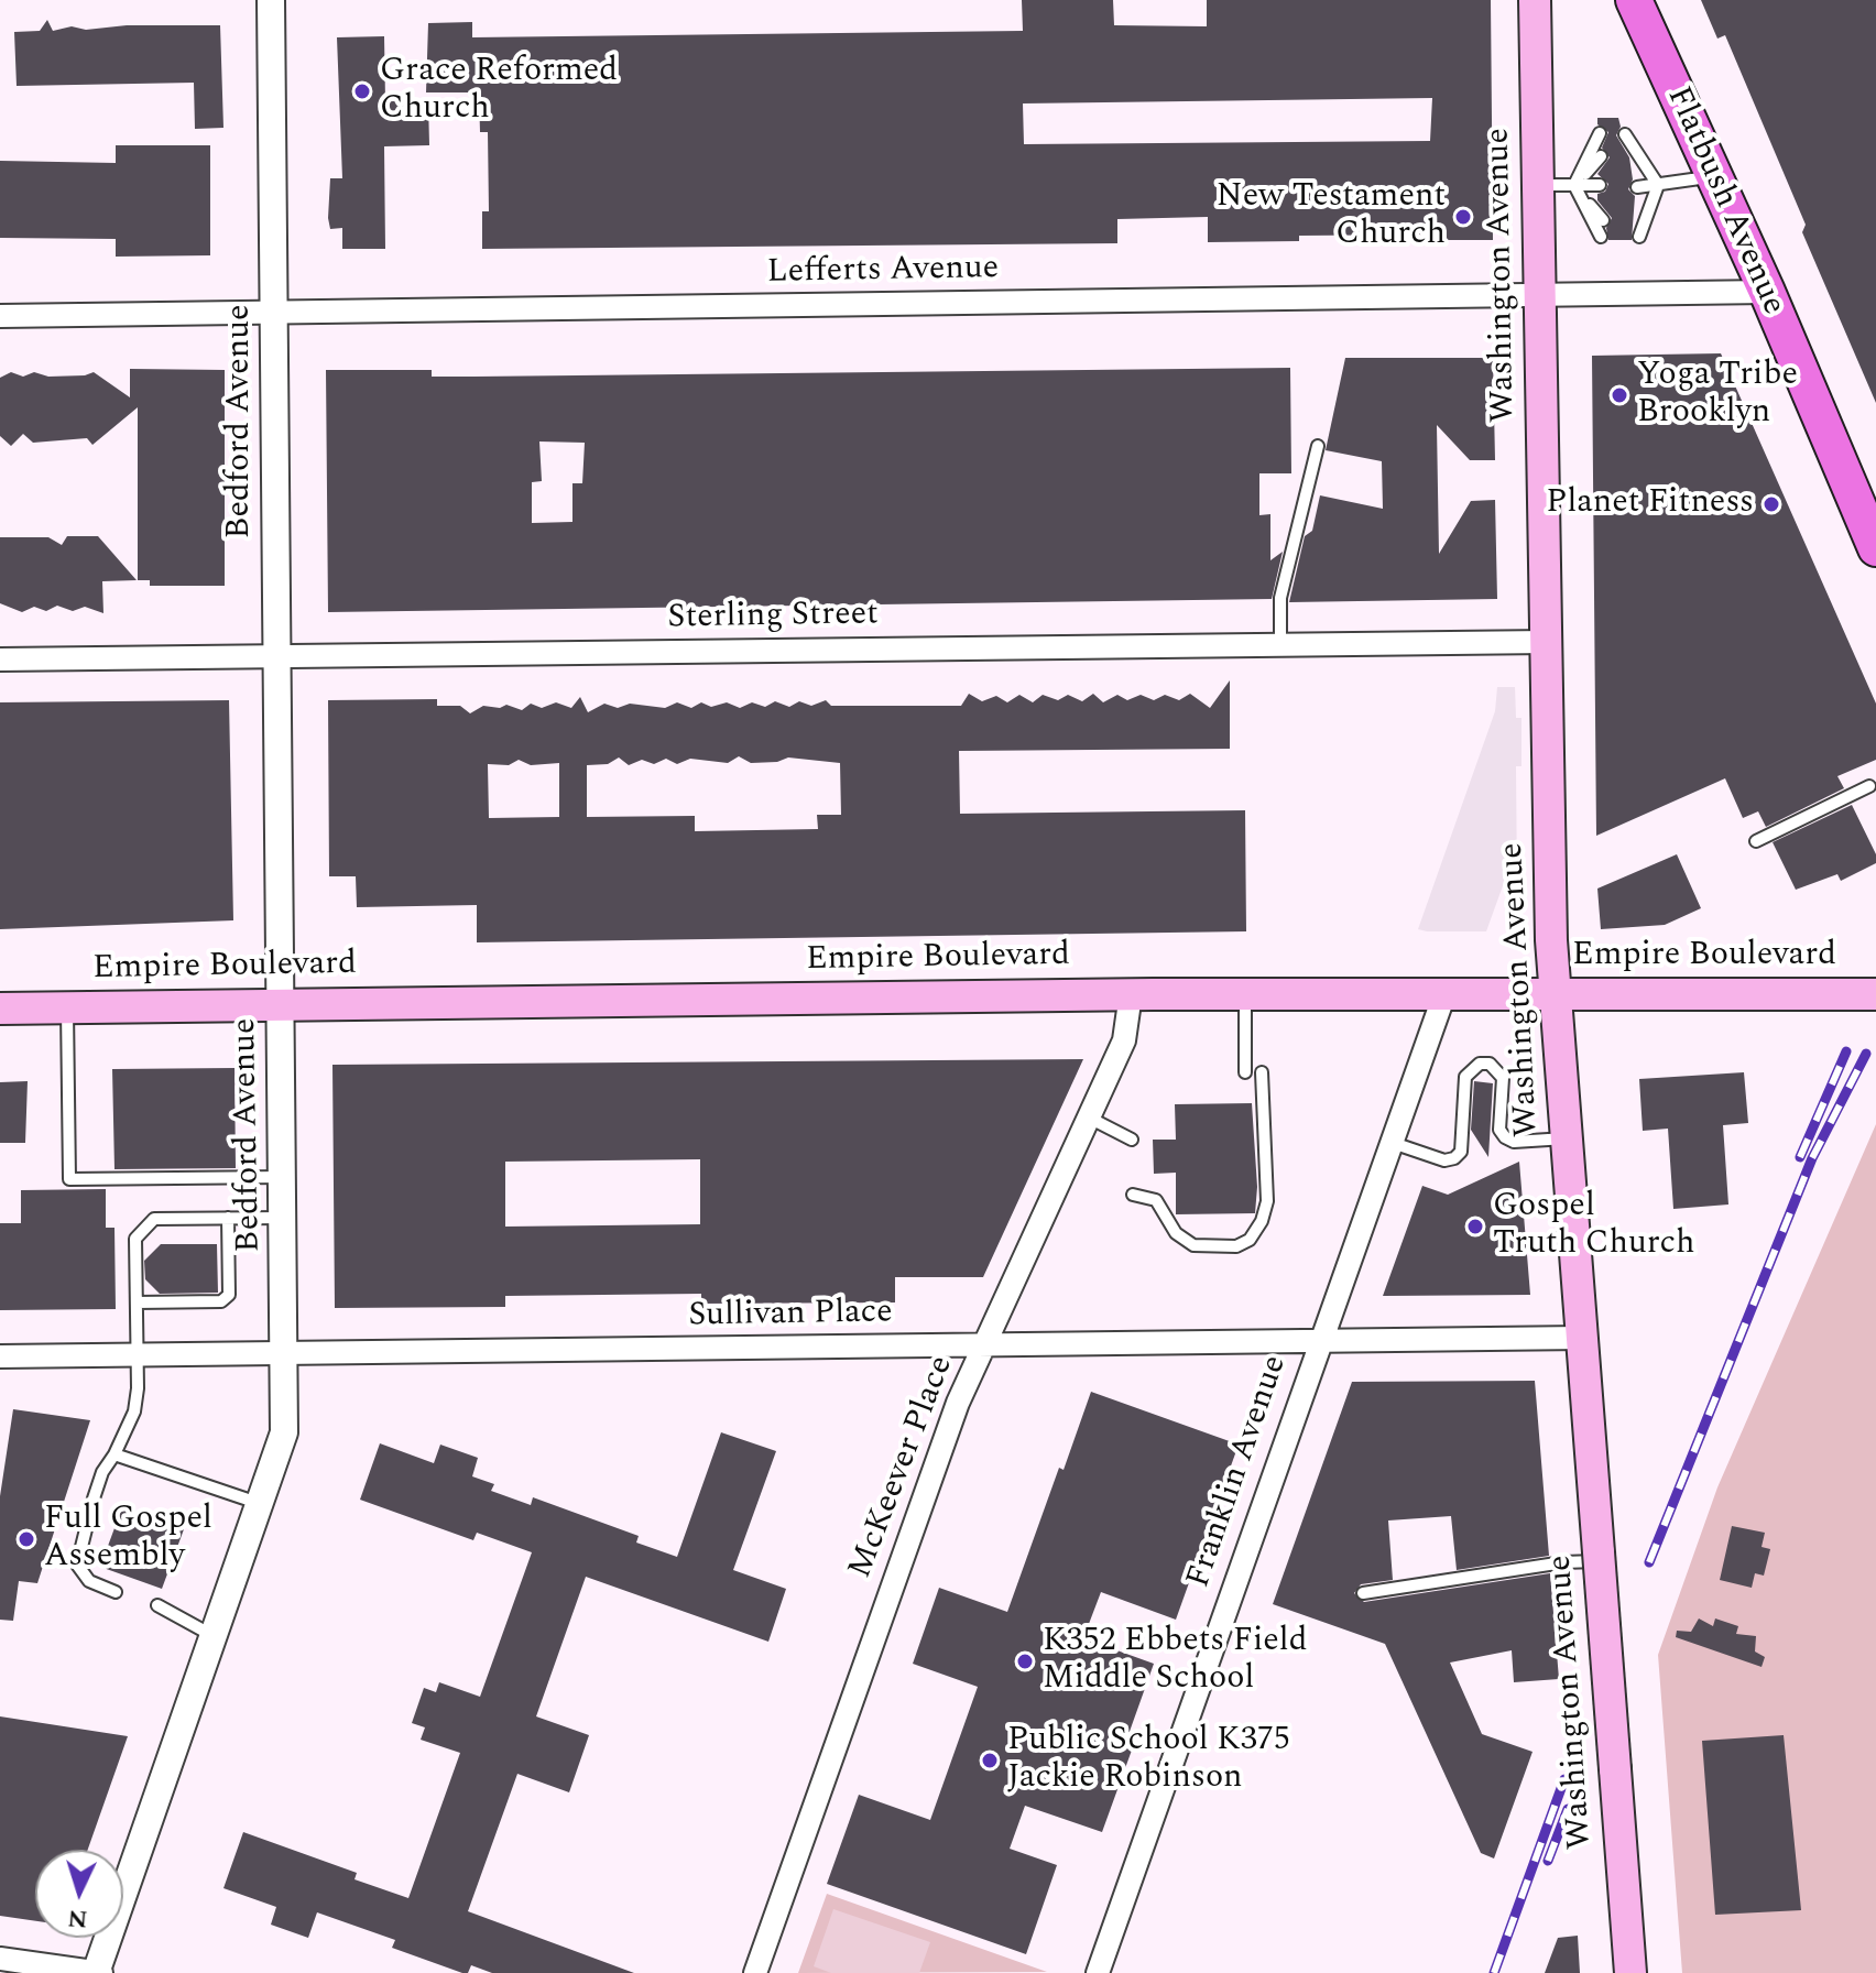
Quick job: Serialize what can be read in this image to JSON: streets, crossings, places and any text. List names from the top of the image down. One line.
{"streets":{"main road":["Flatbush Avenue","Washington Avenue","Empire Boulevard"],"street":["Lefferts Avenue","Bedford Avenue","Sterling Street","Sullivan Place","McKeever Place","Franklin Avenue"]},"crossings":[["Flatbush Avenue","Lefferts Avenue"],["Lefferts Avenue","Washington Avenue"],["Lefferts Avenue","Bedford Avenue"],["Washington Avenue","Sterling Street"],["Washington Avenue","Empire Boulevard"],["Washington Avenue","Sullivan Place"],["Bedford Avenue","Sterling Street"],["Bedford Avenue","Empire Boulevard"],["Bedford Avenue","Sullivan Place"],["Empire Boulevard","McKeever Place"],["Empire Boulevard","Franklin Avenue"],["Sullivan Place","McKeever Place"],["Sullivan Place","Franklin Avenue"]],"places":["Grace Reformed Church","New Testament Church","Yoga Tribe Brooklyn","Planet Fitness","Gospel Truth Church","Full Gospel Assembly","K352 Ebbets Field Middle School","Public School K375 Jackie Robinson"],"north":"bottom"}
